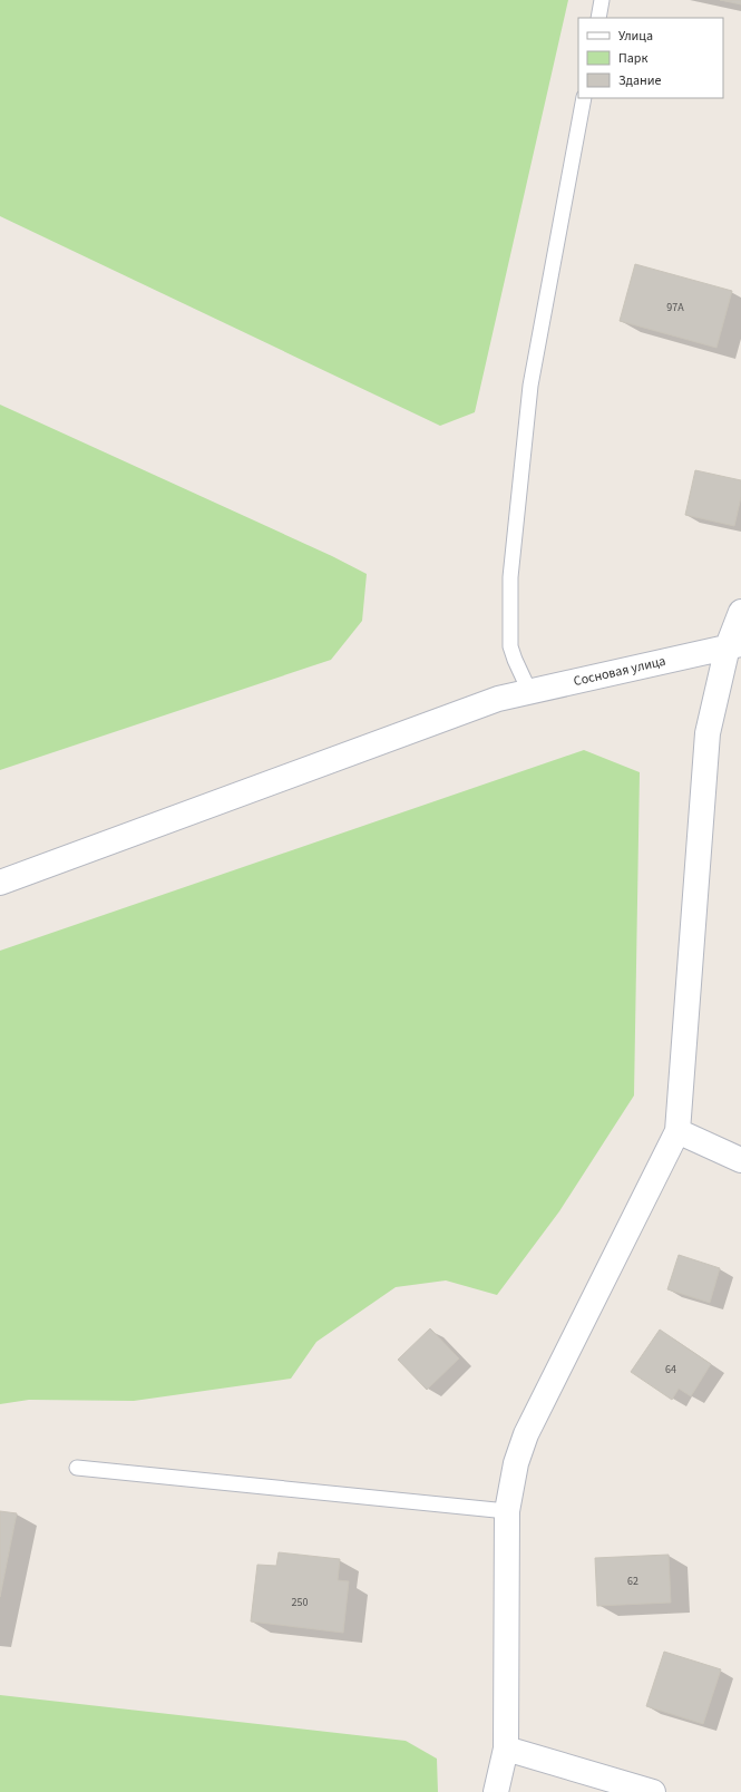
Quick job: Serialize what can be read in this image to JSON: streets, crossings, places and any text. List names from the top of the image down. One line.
{"streets":{"street":["Сосновая улица"]},"house_numbers":["97А","64","62","250"],"legend":["Улица","Парк","Здание"]}
